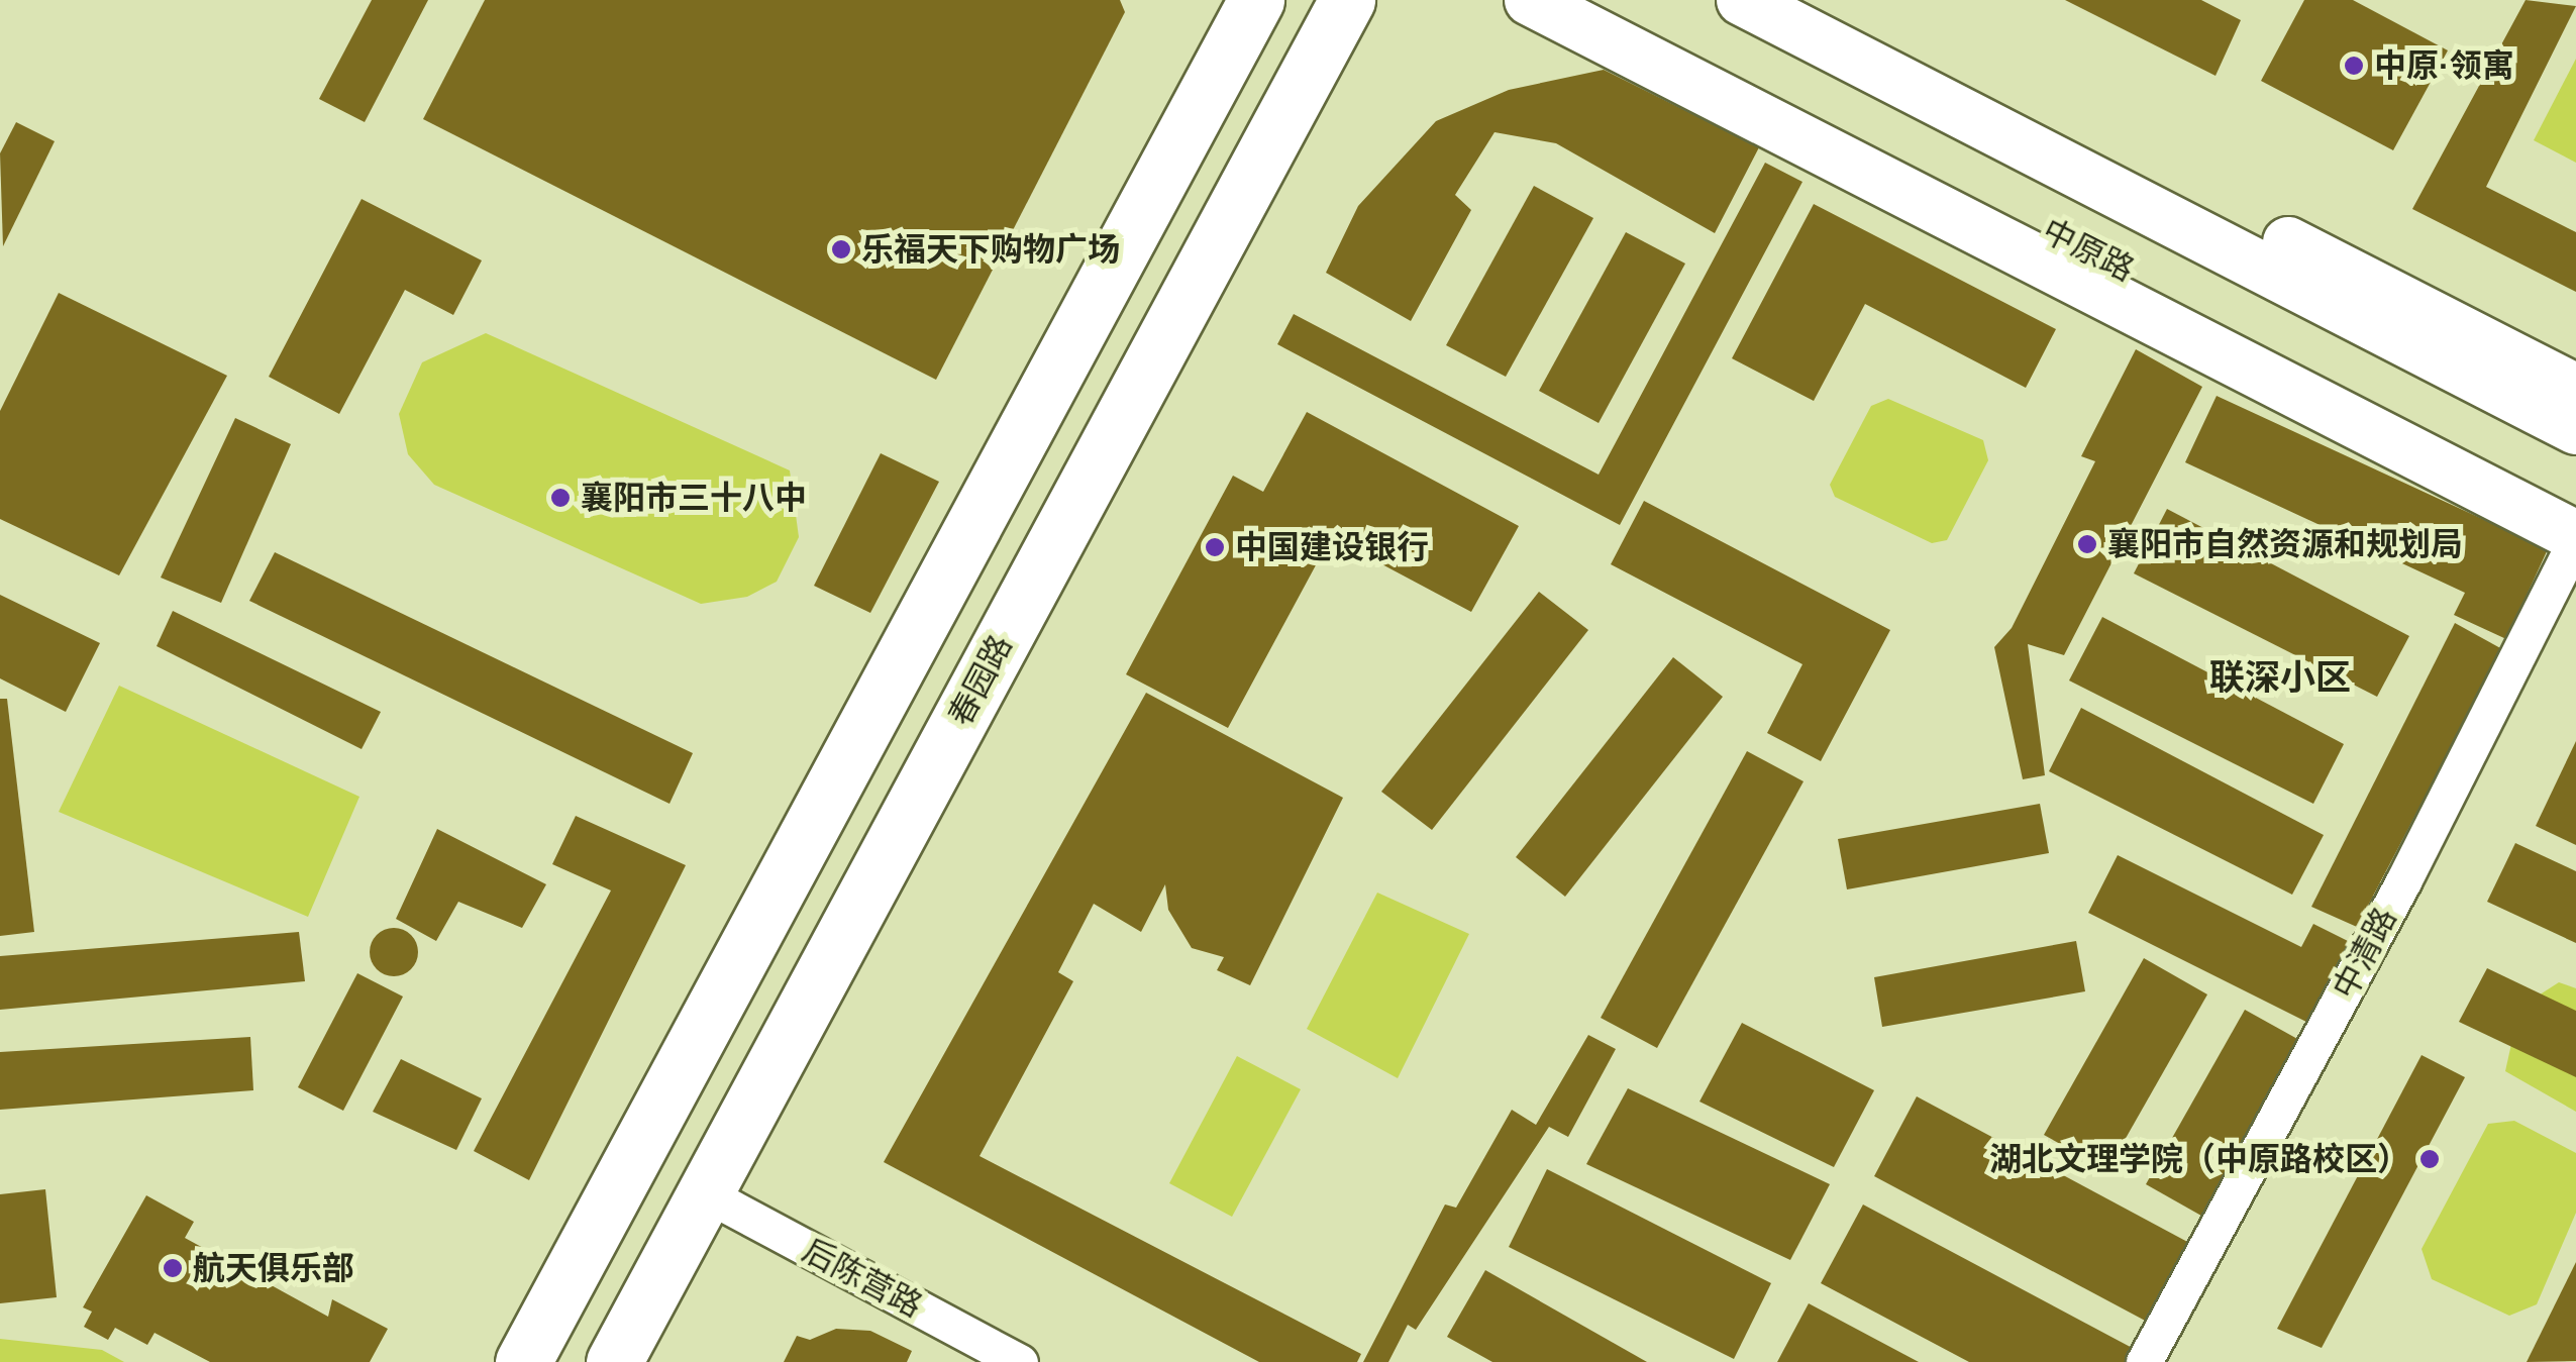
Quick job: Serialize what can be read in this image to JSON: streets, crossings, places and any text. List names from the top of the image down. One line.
{"streets":{"main road":["中原路","春园路"],"street":["中清路","后陈营路"]},"crossings":[["春园路","后陈营路"]],"districts":["联深小区"],"places":["中原·领寓","乐福天下购物广场","襄阳市三十八中","襄阳市自然资源和规划局","中国建设银行","湖北文理学院（中原路校区）","航天俱乐部"]}
